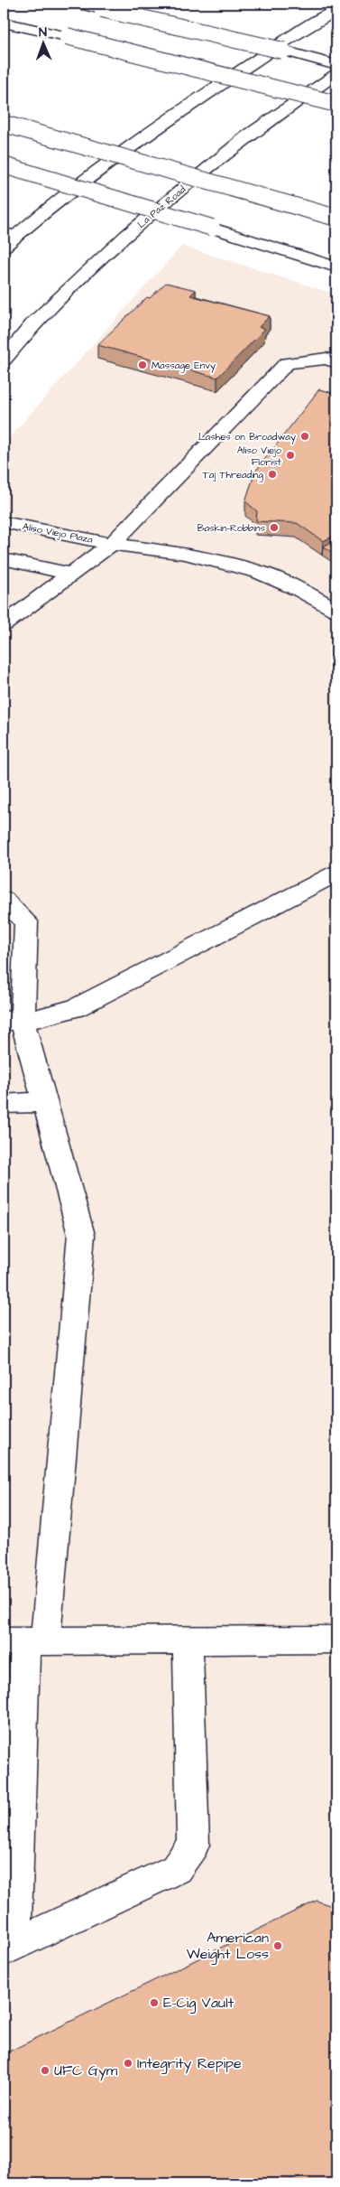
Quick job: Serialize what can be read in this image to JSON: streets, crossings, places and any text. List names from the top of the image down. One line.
{"streets":{"main road":["La Paz Road","Aliso Viejo Plaza"]},"places":["Massage Envy","Lashes on Broadway","Aliso Viejo Florist","Taj Threading","Baskin-Robbins","American Weight Loss","E-Cig Vault","Integrity Repipe","UFC Gym"],"north":"top"}
